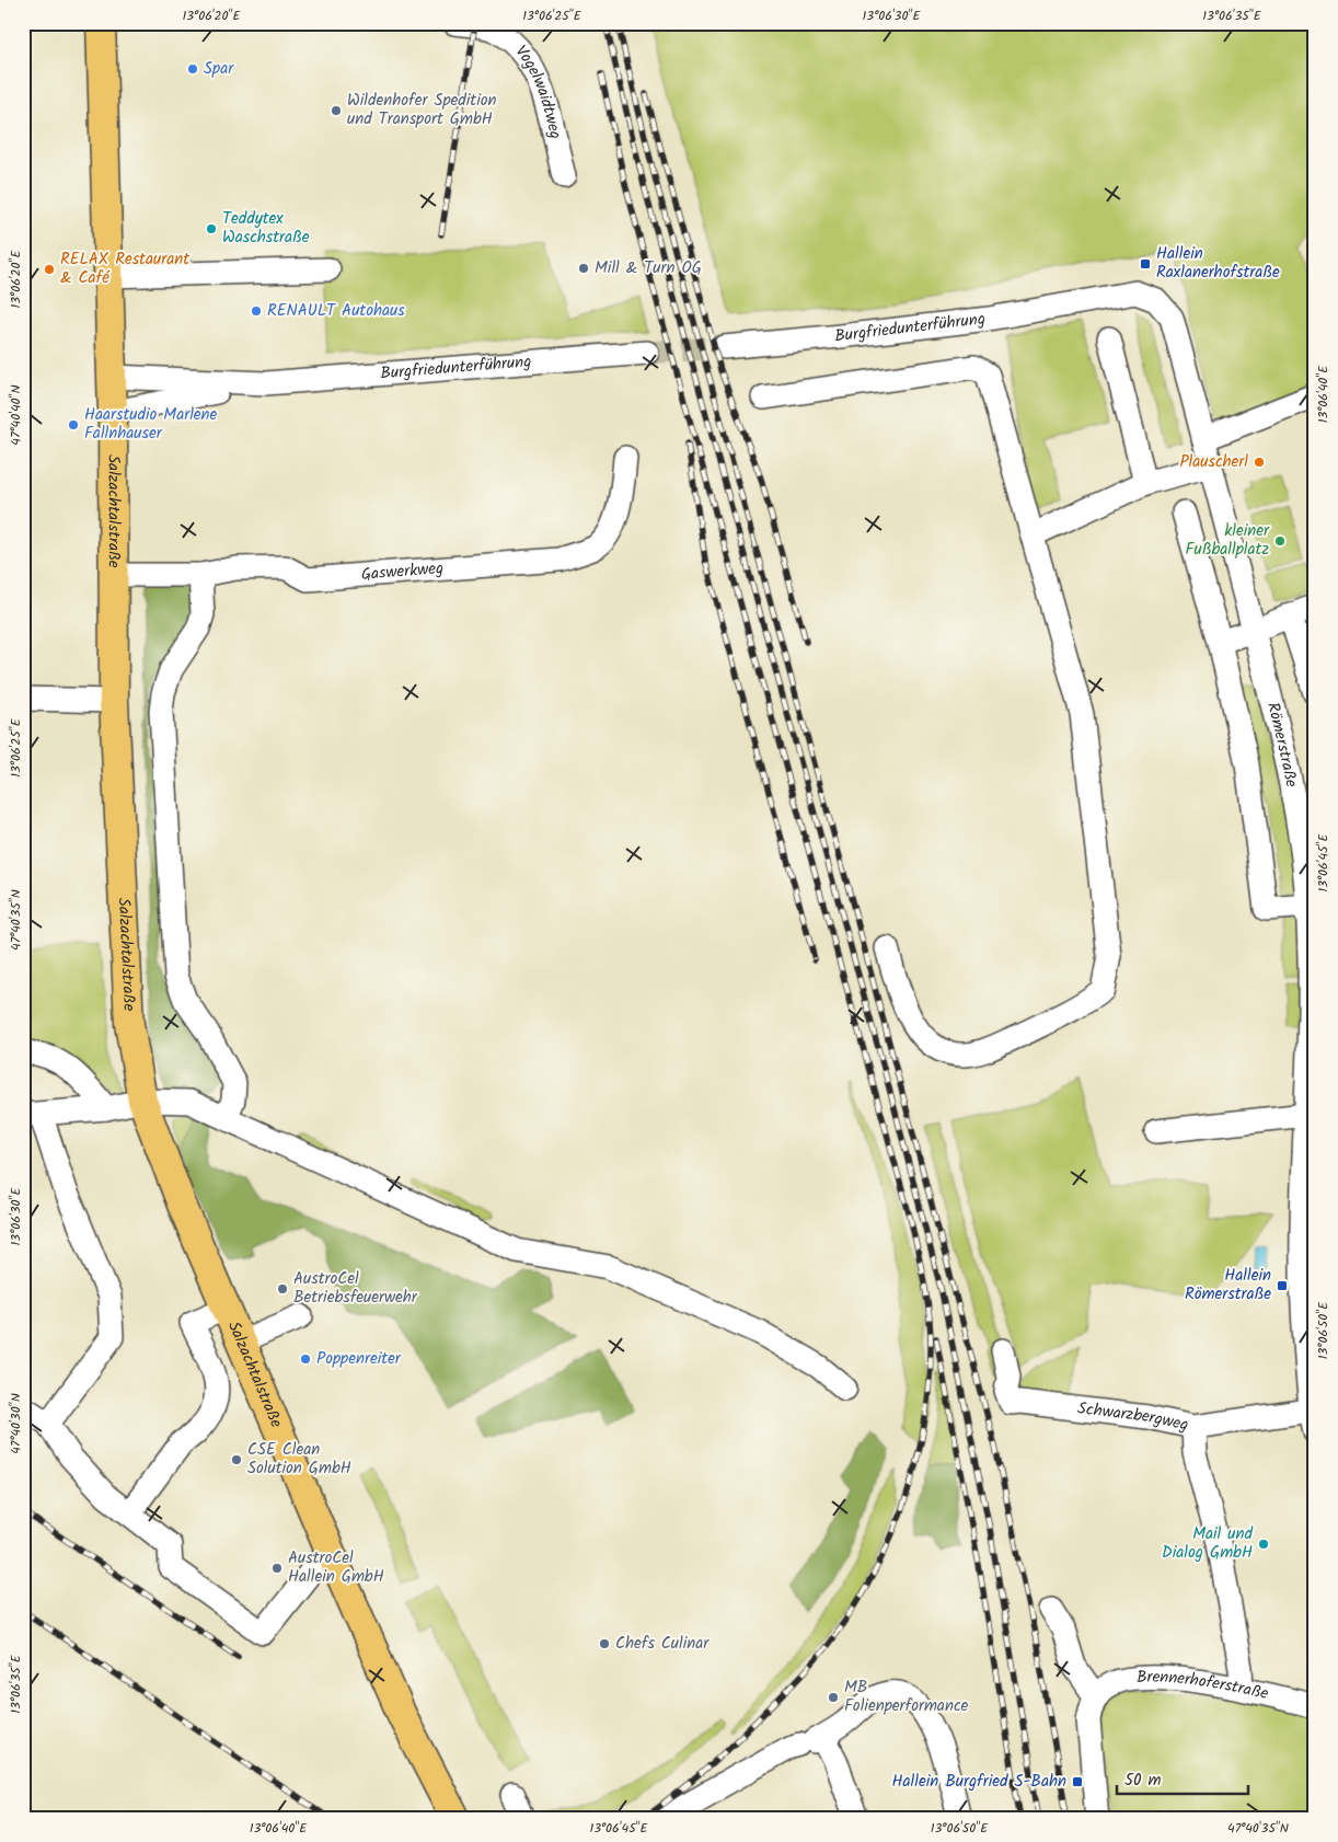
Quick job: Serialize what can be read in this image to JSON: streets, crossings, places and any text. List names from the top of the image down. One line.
{"streets":{"main road":["Salzachtalstraße"],"street":["Vogelwaidtweg","Burgfriedunterführung","Gaswerkweg","Römerstraße","Schwarzbergweg","Brennerhoferstraße"]},"crossings":[["Burgfriedunterführung","Salzachtalstraße"],["Burgfriedunterführung","Römerstraße"],["Salzachtalstraße","Gaswerkweg"],["Römerstraße","Schwarzbergweg"]],"places":{"other":["Spar","Wildenhofer Spedition und Transport GmbH","Teddytex Waschstraße","Mill & Turn OG","RELAX Restaurant & Café","RENAULT Autohaus","Haarstudio Marlene Fallnhauser","Plauscherl","kleiner Fußballplatz","AustroCel Betriebsfeuerwehr","Poppenreiter","CSE Clean Solution GmbH","Mail und Dialog GmbH","AustroCel Hallein GmbH","Chefs Culinar","MB Folienperformance"],"transit":["Hallein Raxlanerhofstraße","Hallein Römerstraße","Hallein Burgfried S-Bahn"]},"scale_bar":"50 m","coordinates":["13°06'20\"E","13°06'25\"E","13°06'30\"E","13°06'35\"E","13°06'40\"E","47°40'40\"N","13°06'45\"E","47°40'35\"N","13°06'50\"E","47°40'30\"N"]}
